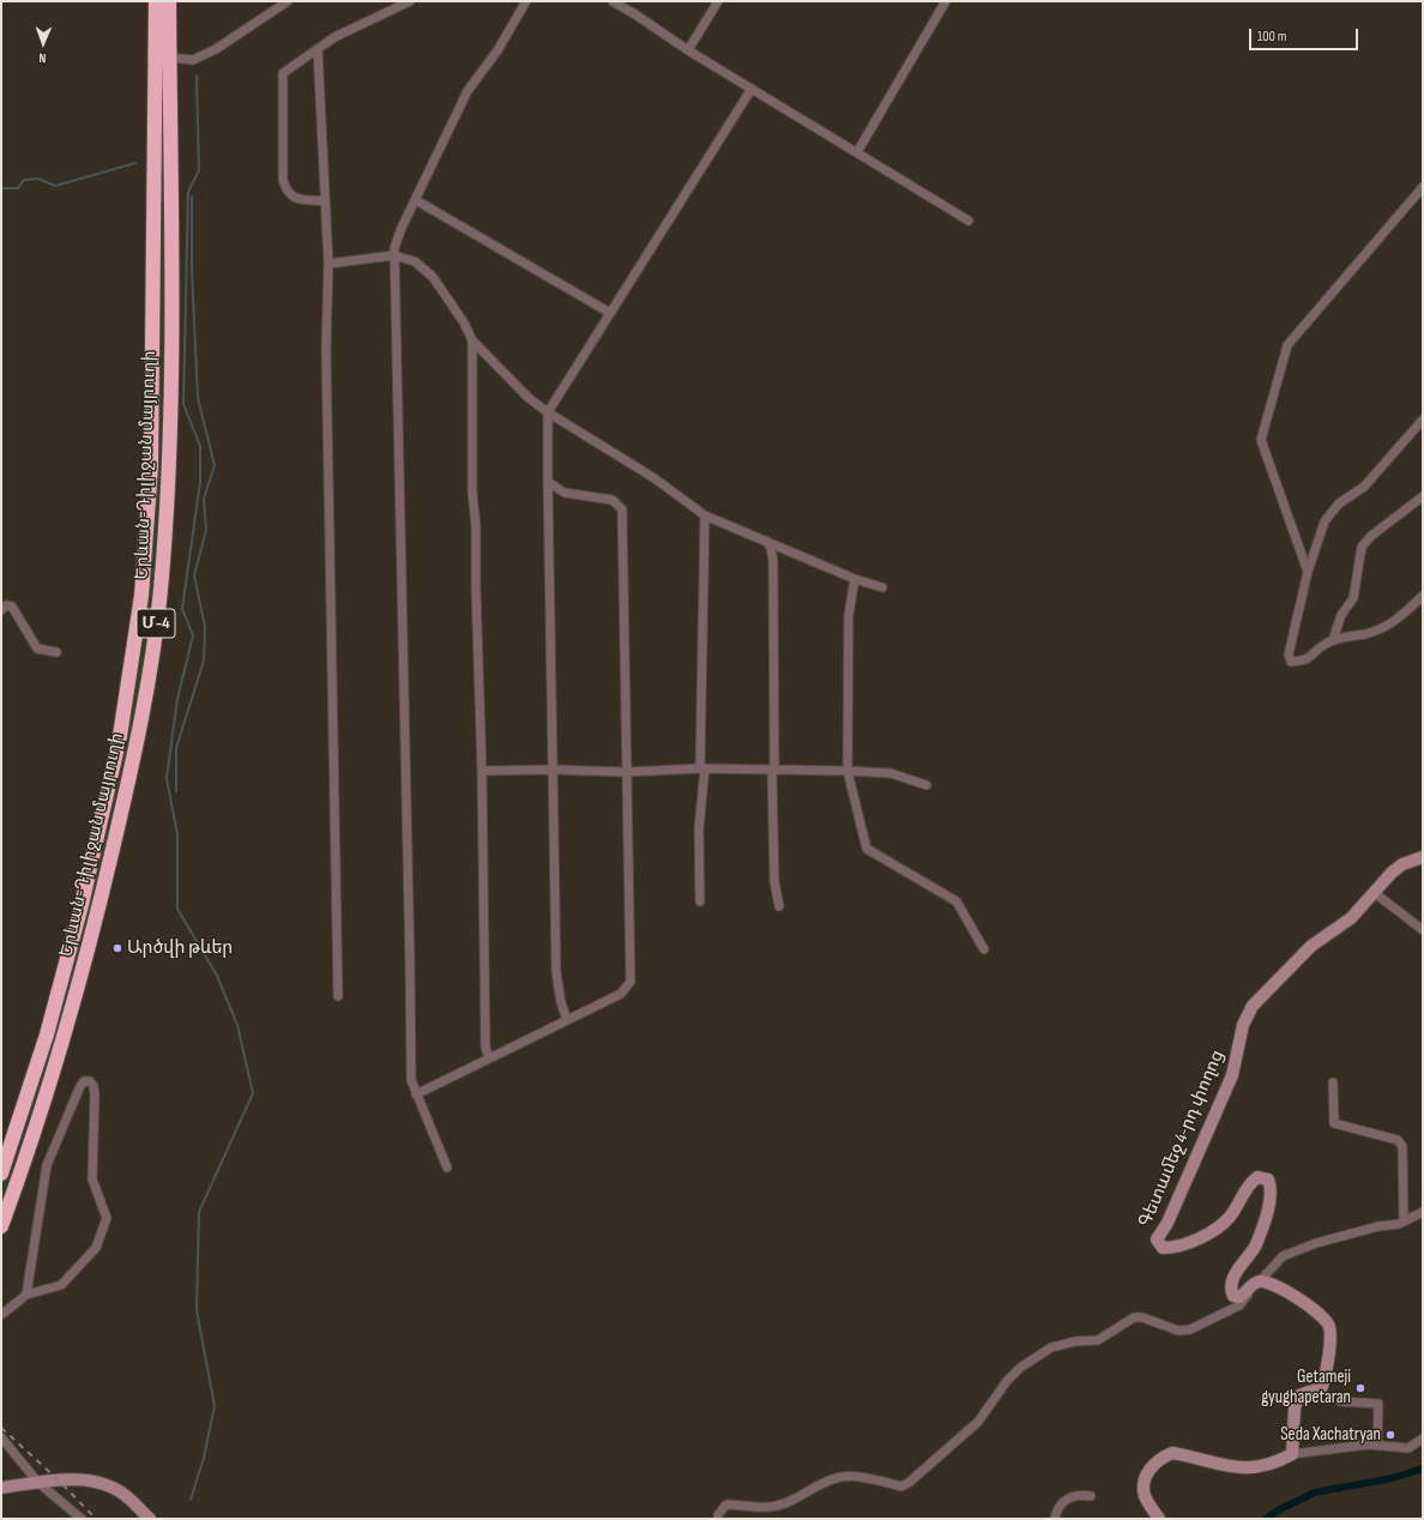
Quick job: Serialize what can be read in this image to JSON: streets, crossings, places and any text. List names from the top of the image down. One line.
{"streets":{"highway":["Երևան-Դիլիջան մայրուղի","Մ-4"],"street":["Գետամեջ 4-րդ փողոց"]},"places":["Արծվի թևեր","Getameji gyughapetaran","Seda Xachatryan"],"scale_bar":"100 m","north":"bottom"}
